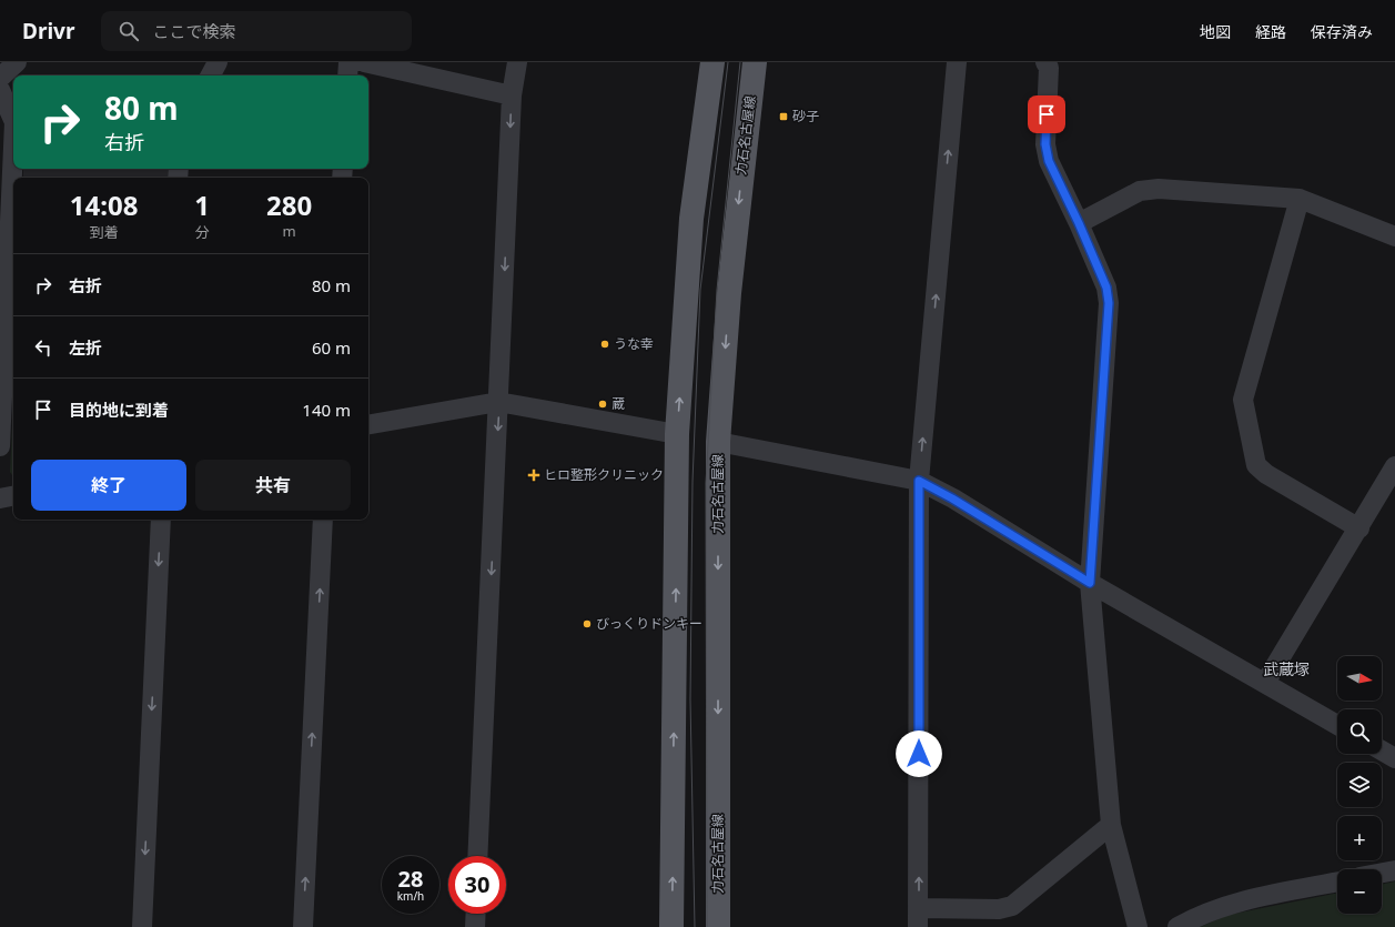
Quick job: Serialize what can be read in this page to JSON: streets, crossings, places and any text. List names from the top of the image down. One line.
{"streets":{"main road":["力石名古屋線"]},"districts":["武蔵塚"],"places":{"transit":["砂子"],"other":["うな幸","蔵","びっくりドンキー"],"health":["ヒロ整形クリニック"]},"north":"right","page":{"header":"Drivr","search":"ここで検索","nav":["地図","経路","保存済み"],"turn":["80 m","右折"],"eta":["14:08","到着","1","分","280","m"],"list":[{"name":"右折","value":"80 m"},{"name":"左折","value":"60 m"},{"name":"目的地に到着","value":"140 m"}],"buttons":["終了","共有"],"map_buttons":["+","−"],"speed":"28 km/h","limit":"30"}}
